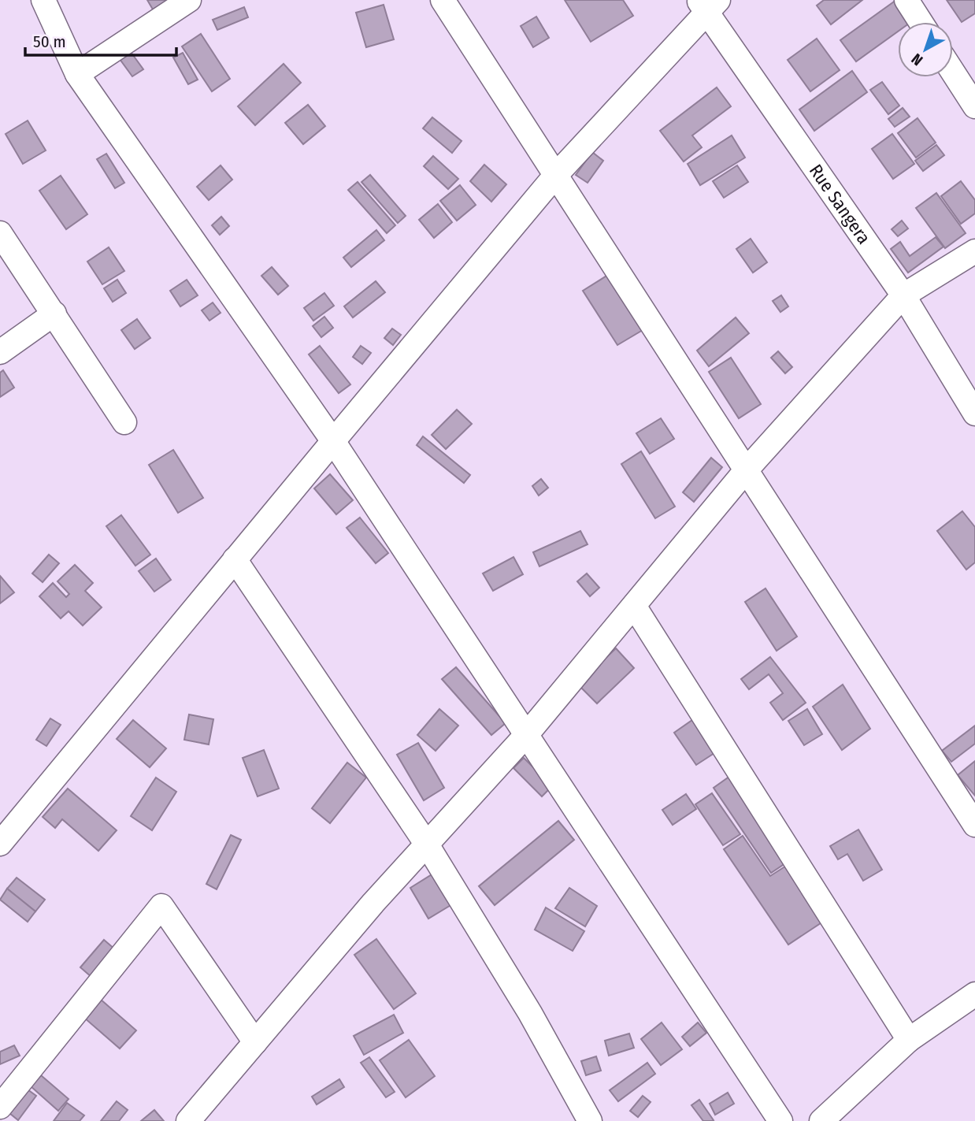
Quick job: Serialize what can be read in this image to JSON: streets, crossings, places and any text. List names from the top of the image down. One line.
{"streets":{"street":["Rue Sangera"]},"scale_bar":"50 m","north":"bottom left"}
